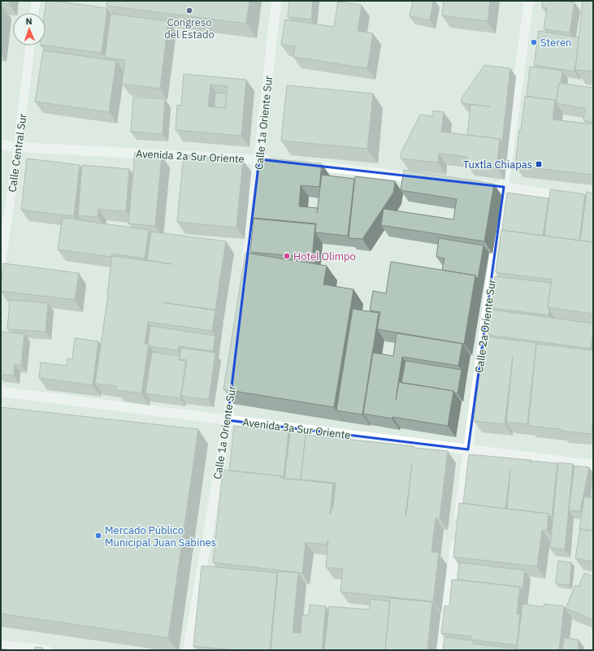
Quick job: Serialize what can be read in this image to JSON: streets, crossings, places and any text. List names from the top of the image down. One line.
{"streets":{"street":["Calle 1a Oriente Sur","Calle Central Sur","Avenida 2a Sur Oriente","Calle 2a Oriente Sur","Avenida 3a Sur Oriente"]},"crossings":[["Calle 1a Oriente Sur","Avenida 2a Sur Oriente"],["Calle 1a Oriente Sur","Avenida 3a Sur Oriente"],["Calle Central Sur","Avenida 2a Sur Oriente"],["Calle 2a Oriente Sur","Avenida 3a Sur Oriente"]],"places":{"other":["Congreso del Estado","Steren","Hotel Olimpo","Mercado Público Municipal Juan Sabines"],"transit":["Tuxtla Chiapas"]},"north":"top"}
